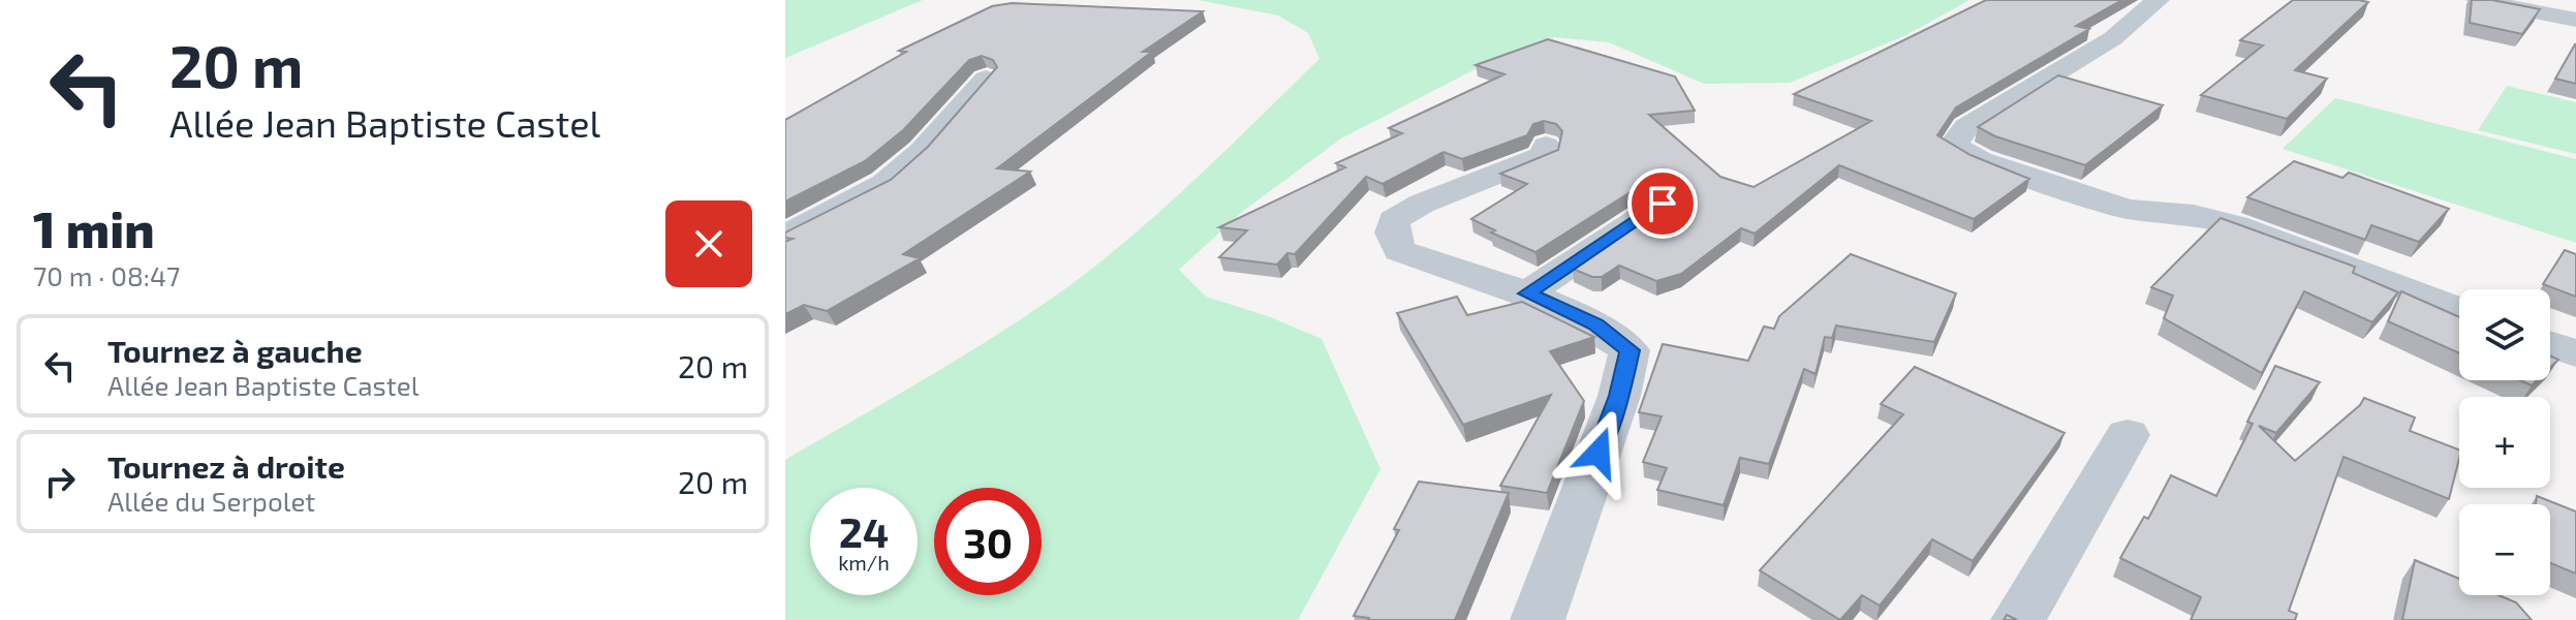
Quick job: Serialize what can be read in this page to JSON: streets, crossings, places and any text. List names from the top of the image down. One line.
{"page":{"turn":["20 m","Allée Jean Baptiste Castel"],"heading":["1 min","70 m · 08:47"],"map_buttons":["+","−"],"list":[{"name":"Tournez à gauche","note":"Allée Jean Baptiste Castel","value":"20 m"},{"name":"Tournez à droite","note":"Allée du Serpolet","value":"20 m"}],"speed":"24 km/h","limit":"30"}}
